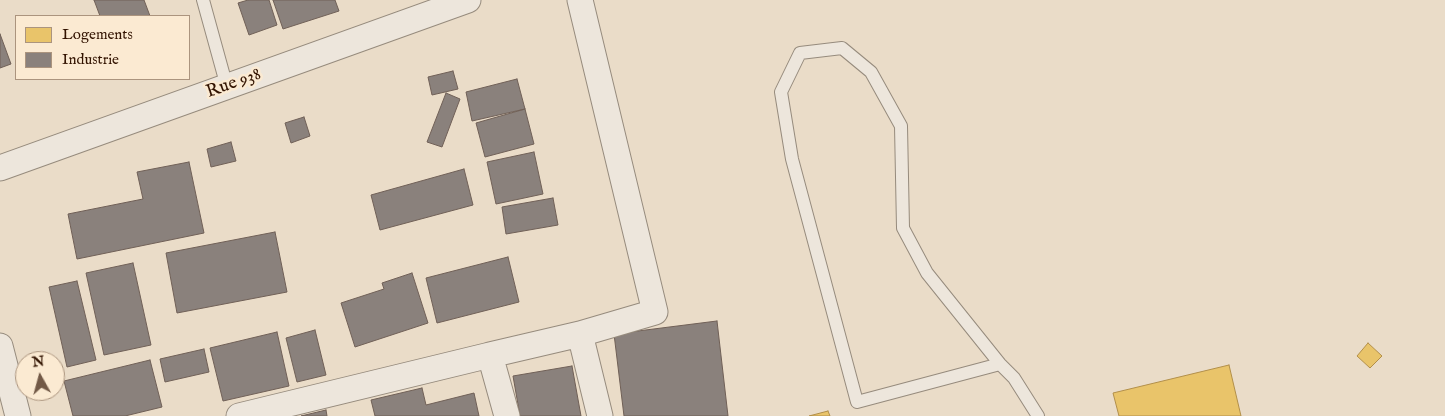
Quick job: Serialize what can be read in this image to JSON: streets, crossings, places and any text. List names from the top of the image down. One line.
{"streets":{"street":["Rue 938"]},"legend":["Logements","Industrie"],"north":"top"}
